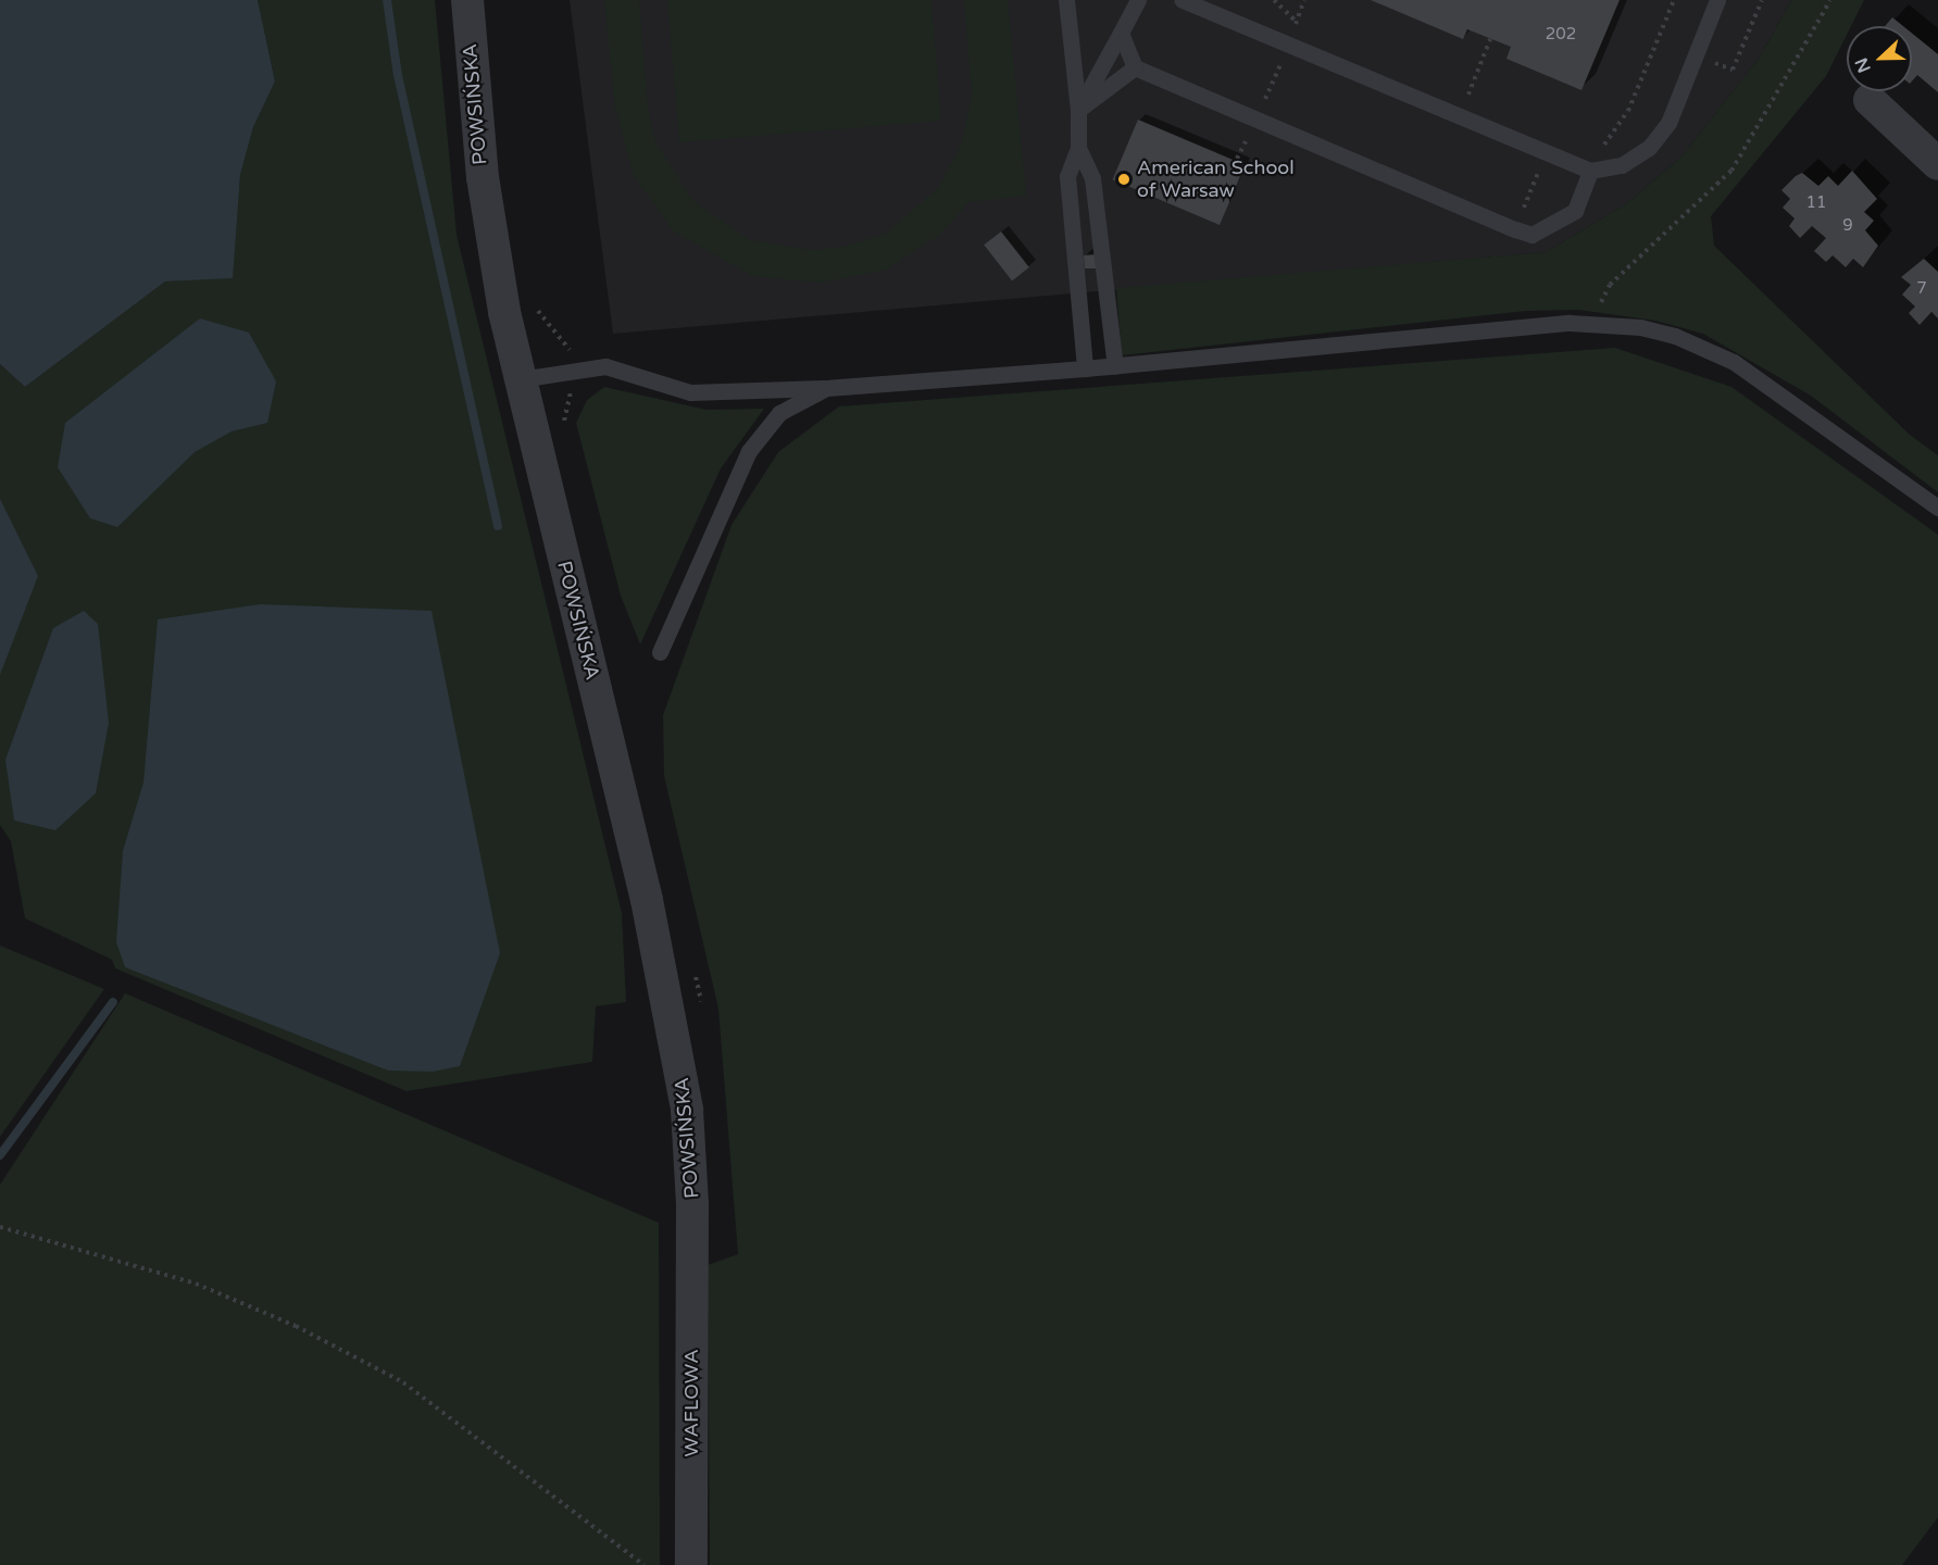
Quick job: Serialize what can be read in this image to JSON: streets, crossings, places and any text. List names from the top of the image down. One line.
{"streets":{"street":["POWSIŃSKA","WAFLOWA"]},"crossings":[["POWSIŃSKA","WAFLOWA"]],"places":["American School of Warsaw"],"house_numbers":["202","11","9","7"],"north":"left"}
